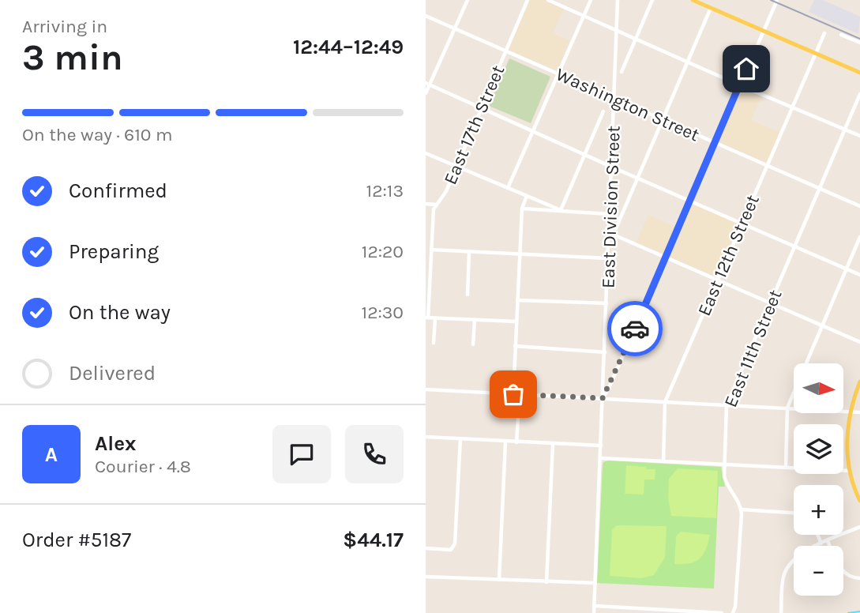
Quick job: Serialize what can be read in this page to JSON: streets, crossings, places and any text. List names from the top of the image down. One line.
{"streets":{"street":["Washington Street","East 17th Street","East Division Street","East 12th Street","East 11th Street"]},"crossings":[["Washington Street","East 17th Street"],["Washington Street","East Division Street"],["Washington Street","East 12th Street"],["Washington Street","East 11th Street"]],"north":"right","page":{"heading":["3 min","Arriving in","12:44–12:49"],"panel":["Alex","Courier · 4.8","Order #5187","$44.17"],"bar":"On the way · 610 m","list":[["Confirmed","12:13"],["Preparing","12:20"],["On the way","12:30"],"Delivered"],"map_buttons":["+","−"],"round":"A"}}
